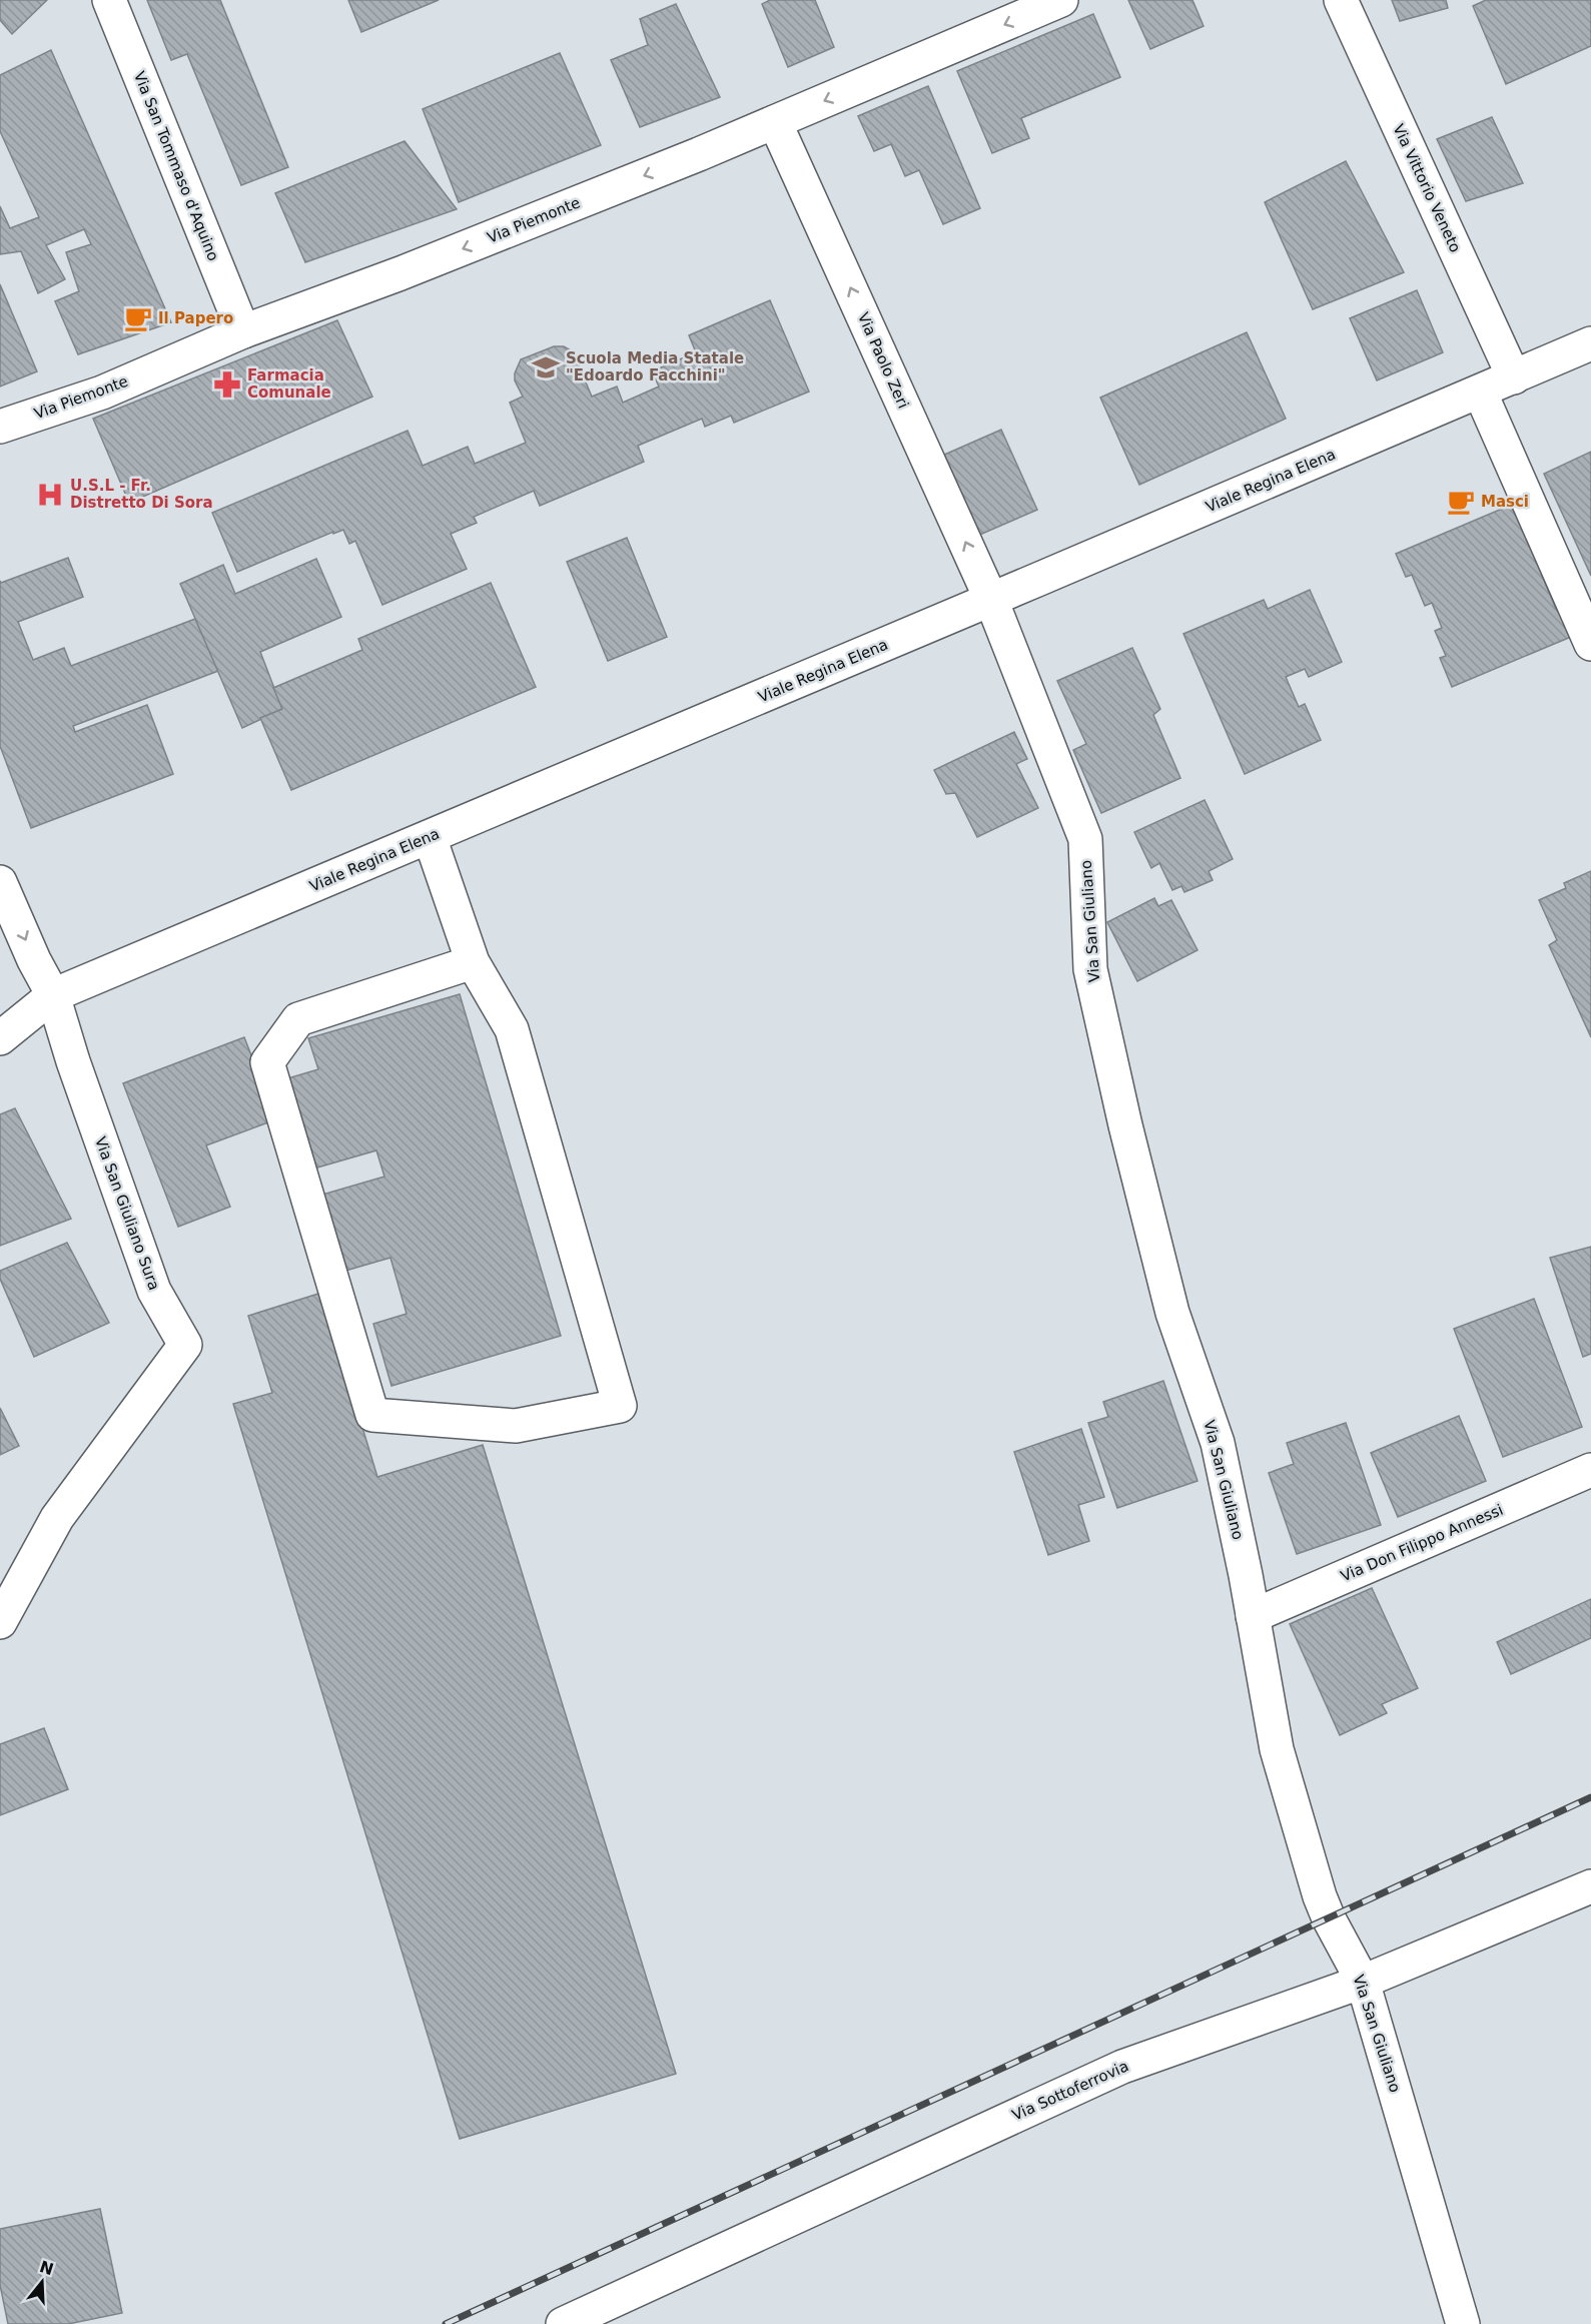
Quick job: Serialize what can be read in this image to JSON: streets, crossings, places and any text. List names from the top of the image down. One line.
{"streets":{"street":["Via San Tommaso d'Aquino","Via Vittorio Veneto","Via Piemonte","Via Paolo Zeri","Viale Regina Elena","Via San Giuliano","Via San Giuliano Sura","Via Don Filippo Annessi","Via Sottoferrovia"]},"crossings":[["Via San Tommaso d'Aquino","Via Piemonte"],["Via Vittorio Veneto","Viale Regina Elena"],["Via Piemonte","Via Paolo Zeri"],["Via Paolo Zeri","Viale Regina Elena"],["Via Paolo Zeri","Via San Giuliano"],["Viale Regina Elena","Via San Giuliano"],["Viale Regina Elena","Via San Giuliano Sura"],["Via San Giuliano","Via Don Filippo Annessi"],["Via San Giuliano","Via Sottoferrovia"]],"one_way":["Via Piemonte","Via Paolo Zeri"],"places":{"cafe":["Il Papero","Masci"],"school or university":["Scuola Media Statale \"Edoardo Facchini\""],"pharmacy":["Farmacia Comunale"],"hospital":["U.S.L - Fr. Distretto Di Sora"]},"north":"top"}
